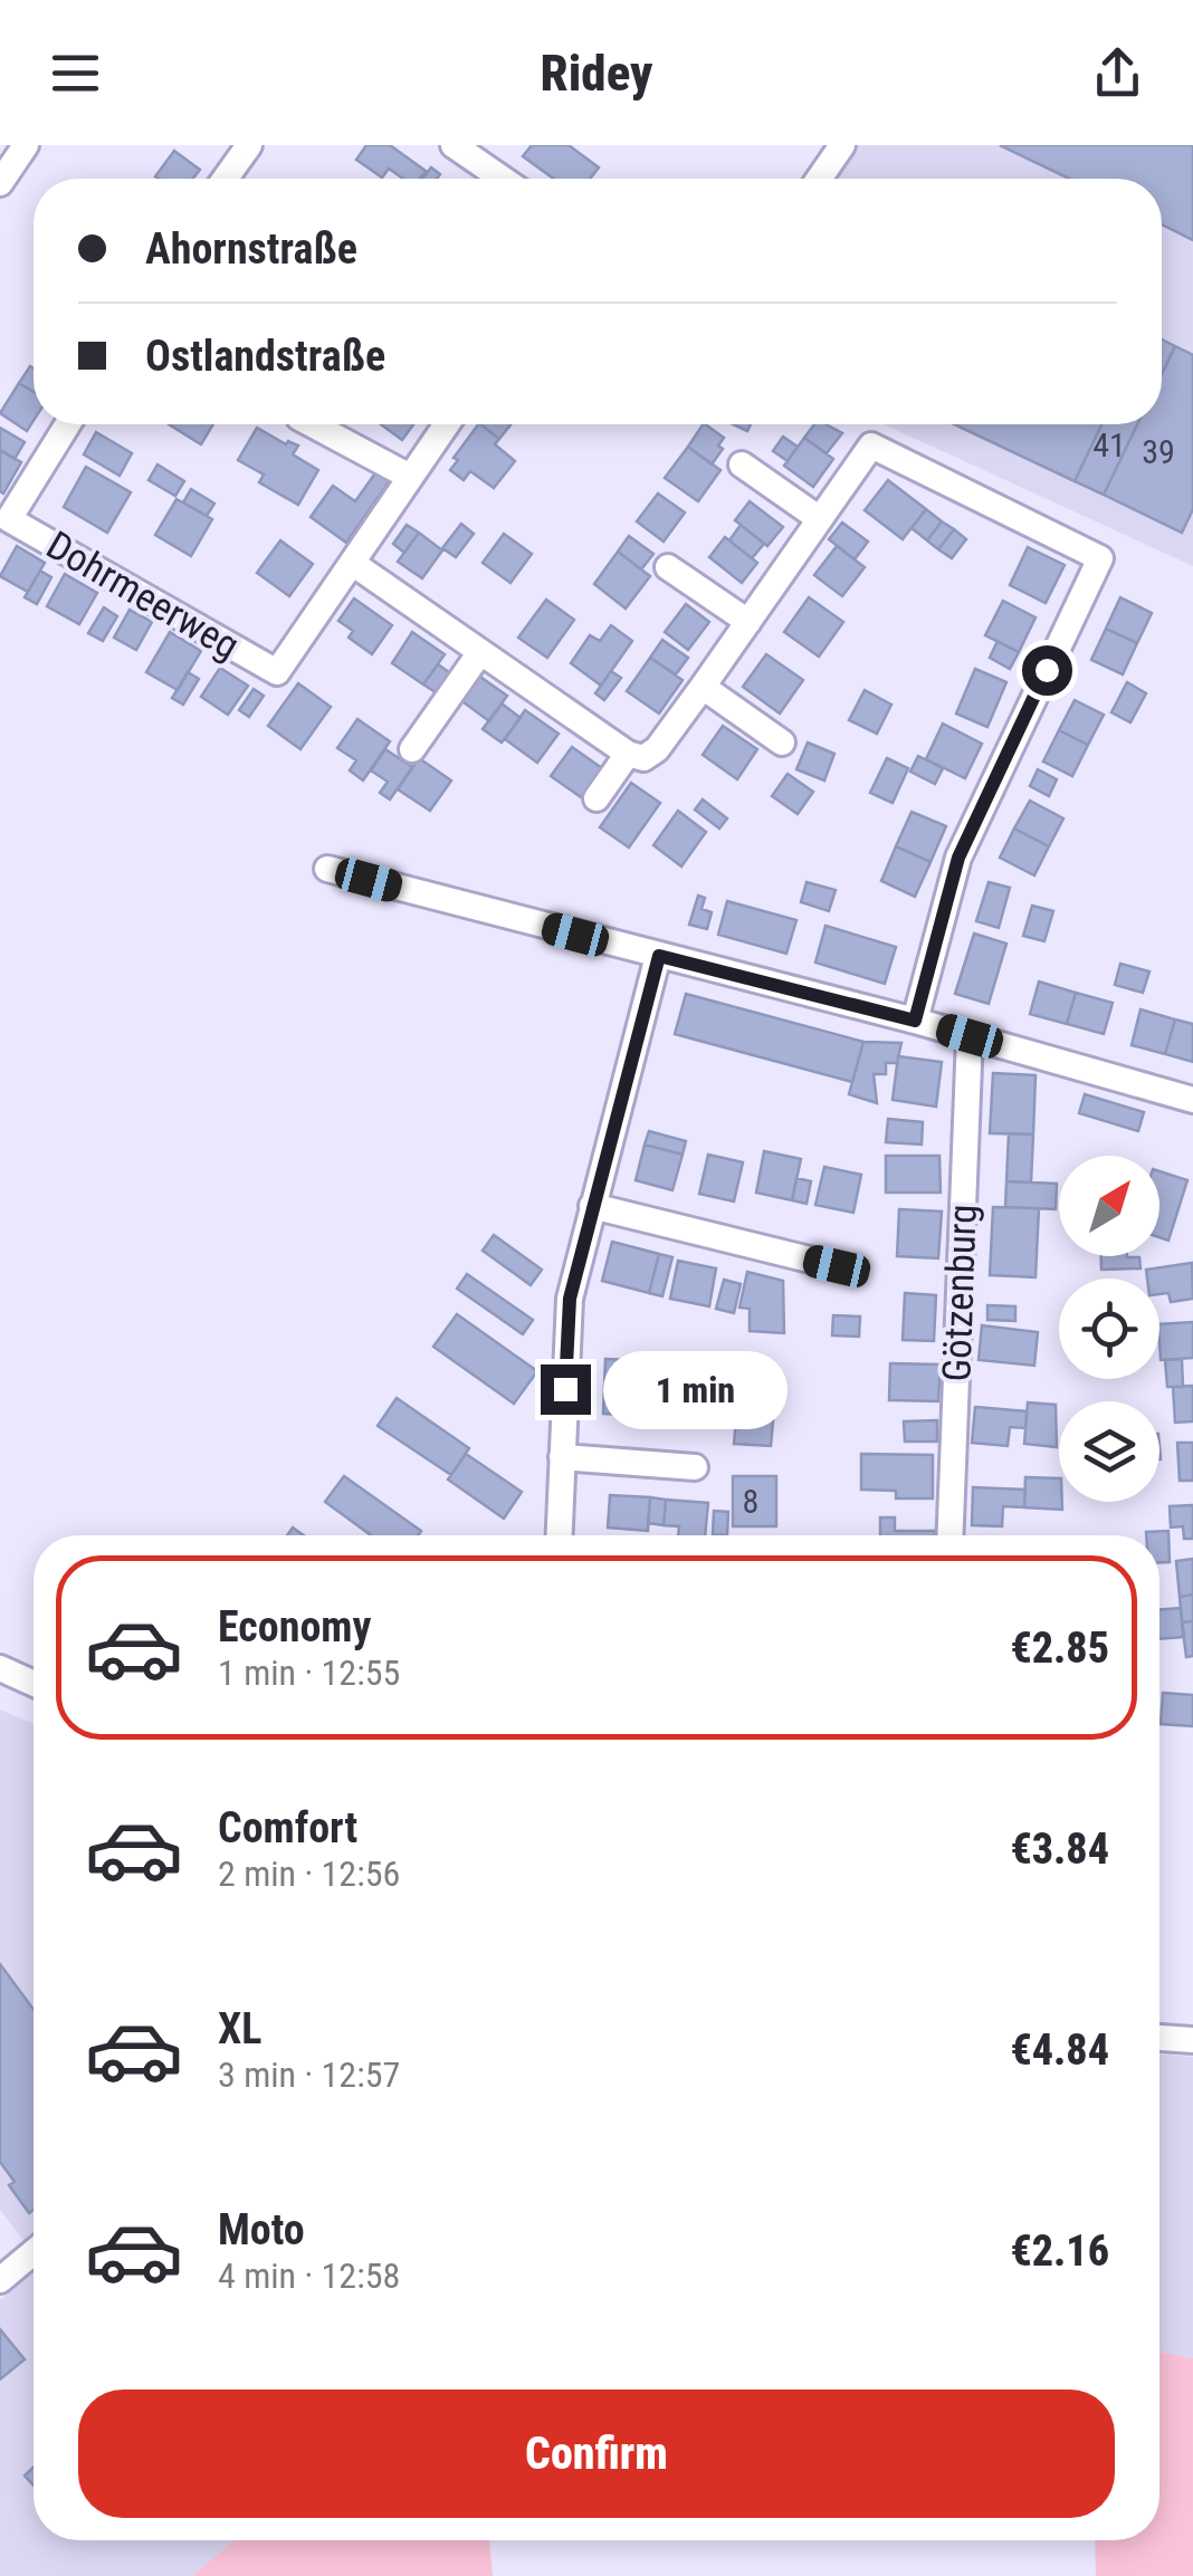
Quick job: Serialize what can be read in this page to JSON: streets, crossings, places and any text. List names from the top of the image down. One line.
{"streets":{"street":["Dohrmeerweg","Götzenburg"]},"house_numbers":["41","39","8"],"north":"top right","page":{"header":"Ridey","banner":["Ahornstraße","Ostlandstraße"],"bubble":"1 min","list":[{"name":"Economy","note":"1 min · 12:55","value":"€2.85"},{"name":"Comfort","note":"2 min · 12:56","value":"€3.84"},{"name":"XL","note":"3 min · 12:57","value":"€4.84"},{"name":"Moto","note":"4 min · 12:58","value":"€2.16"}],"buttons":"Confirm"}}
